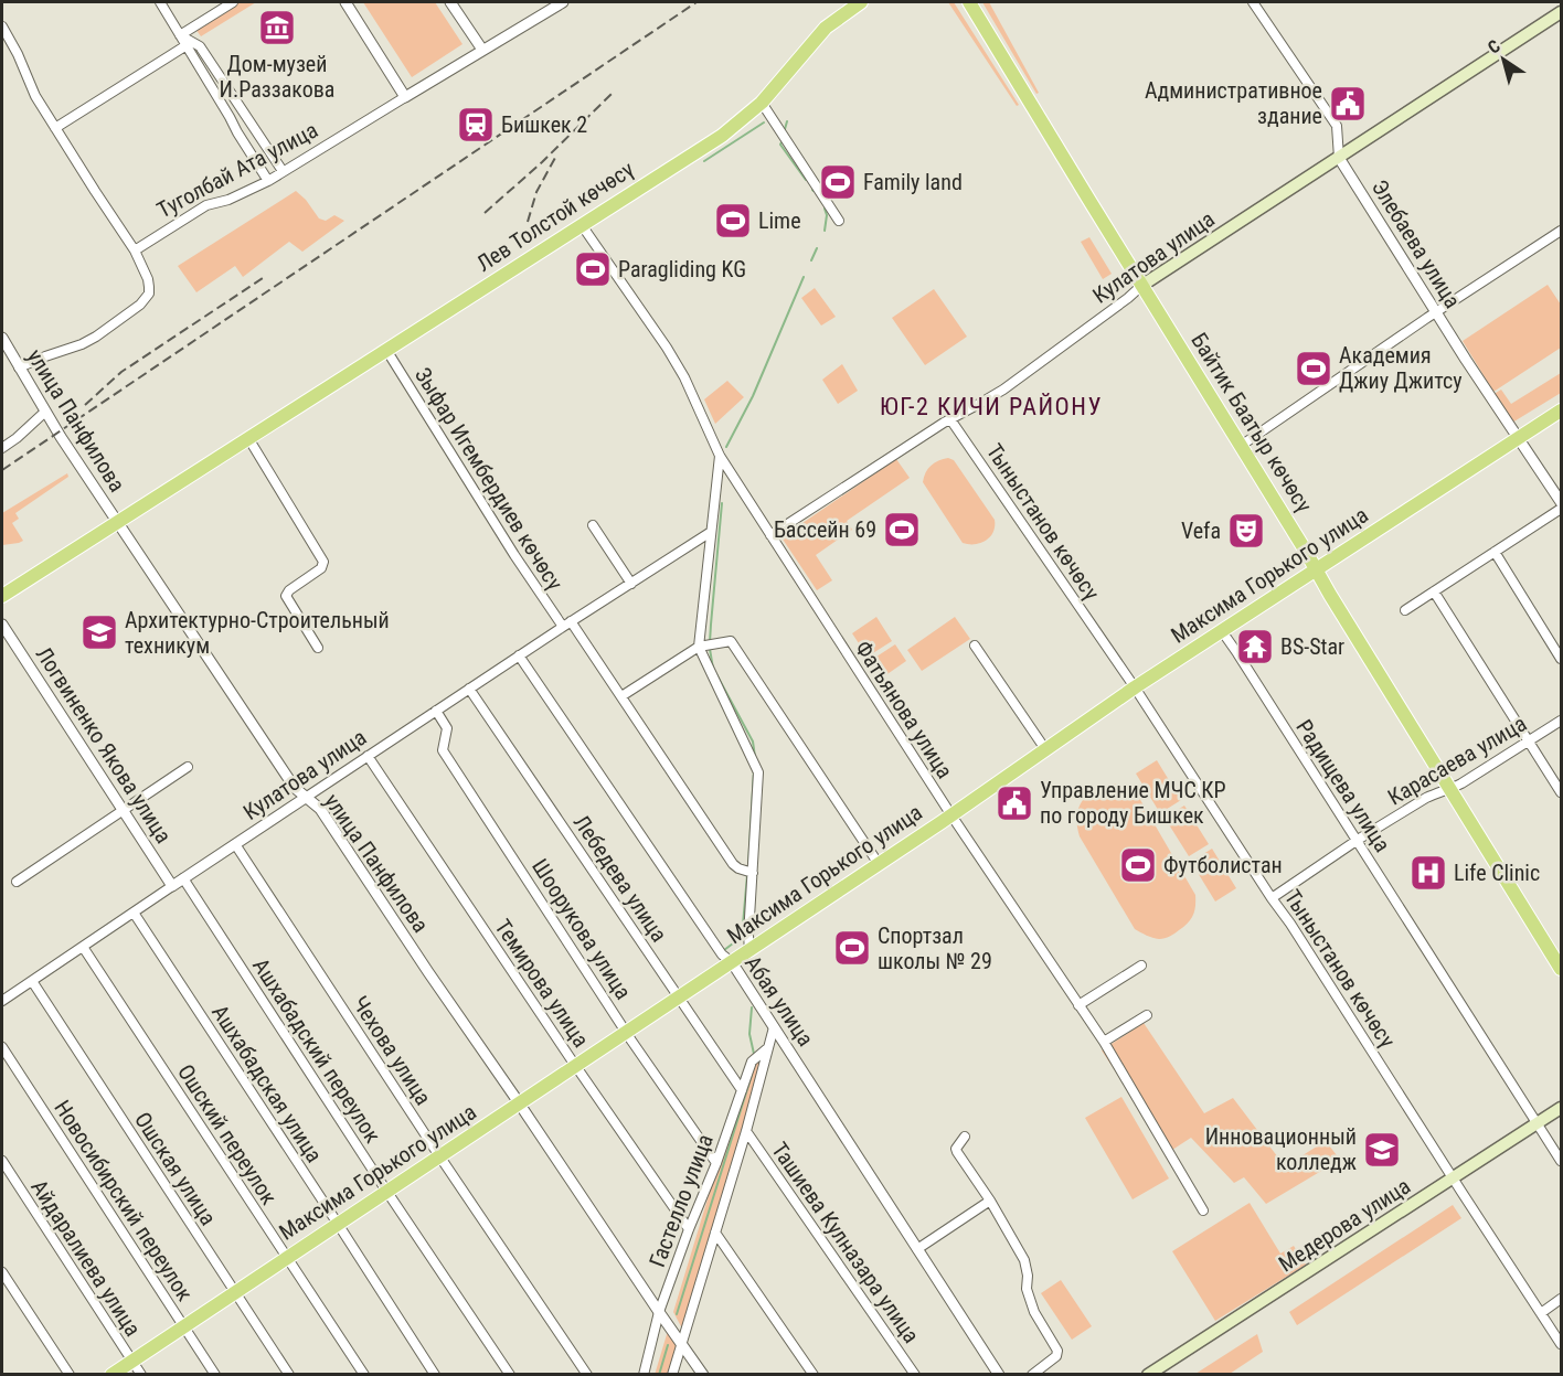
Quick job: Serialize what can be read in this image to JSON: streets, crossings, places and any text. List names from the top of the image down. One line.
{"streets":{"main road":["Лев Толстой көчөсү","Кулатова улица","Байтик Баатыр көчөсү","Максима Горького улица","Медерова улица"],"street":["Туголбай Ата улица","Элебаева улица","улица Панфилова","Зыфар Игембердиев көчөсү","Тыныстанов көчөсү","Фатьянова улица","Логвиненко Якова улица","Карасаева улица","Радищева улица","Лебедева улица","Шоорукова улица","Темирова улица","Абая улица","Ашхабадский переулок","Чехова улица","Ашхабадская улица","Ошский переулок","Ошская улица","Новосибирский переулок","Гастелло улица","Ташиева Кулназара улица","Айдаралиева улица"]},"crossings":[["Лев Толстой көчөсү","улица Панфилова"],["Лев Толстой көчөсү","Зыфар Игембердиев көчөсү"],["Лев Толстой көчөсү","Фатьянова улица"],["Элебаева улица","Кулатова улица"],["Элебаева улица","Максима Горького улица"],["Кулатова улица","улица Панфилова"],["Кулатова улица","Байтик Баатыр көчөсү"],["Кулатова улица","Зыфар Игембердиев көчөсү"],["Кулатова улица","Тыныстанов көчөсү"],["Кулатова улица","Фатьянова улица"],["Кулатова улица","Логвиненко Якова улица"],["Кулатова улица","Лебедева улица"],["Кулатова улица","Шоорукова улица"],["Кулатова улица","Темирова улица"],["Кулатова улица","Абая улица"],["Кулатова улица","Ашхабадский переулок"],["Кулатова улица","Чехова улица"],["Кулатова улица","Ашхабадская улица"],["Кулатова улица","Ошский переулок"],["Кулатова улица","Ошская улица"],["улица Панфилова","Максима Горького улица"],["улица Панфилова","Гастелло улица"],["Байтик Баатыр көчөсү","Максима Горького улица"],["Байтик Баатыр көчөсү","Карасаева улица"],["Тыныстанов көчөсү","Максима Горького улица"],["Тыныстанов көчөсү","Карасаева улица"],["Тыныстанов көчөсү","Медерова улица"],["Максима Горького улица","Фатьянова улица"],["Максима Горького улица","Радищева улица"],["Максима Горького улица","Лебедева улица"],["Максима Горького улица","Шоорукова улица"],["Максима Горького улица","Темирова улица"],["Максима Горького улица","Абая улица"],["Максима Горького улица","Ашхабадский переулок"],["Максима Горького улица","Чехова улица"],["Максима Горького улица","Ашхабадская улица"],["Максима Горького улица","Ошский переулок"],["Максима Горького улица","Ошская улица"],["Максима Горького улица","Новосибирский переулок"],["Максима Горького улица","Айдаралиева улица"],["Карасаева улица","Радищева улица"],["Радищева улица","Медерова улица"],["Лебедева улица","Гастелло улица"],["Шоорукова улица","Гастелло улица"],["Темирова улица","Гастелло улица"],["Абая улица","Гастелло улица"],["Гастелло улица","Ташиева Кулназара улица"]],"districts":["ЮГ-2 КИЧИ РАЙОНУ"],"places":{"museum":["Дом-музей И.Раззакова"],"public building":["Административное здание","Управление МЧС КР по городу Бишкек"],"station":["Бишкек 2"],"sports":["Family land","Lime","Paragliding KG","Академия Джиу Джитсу","Бассейн 69","Футболистан","Спортзал школы № 29"],"theatre":["Vefa"],"school or university":["Архитектурно-Строительный техникум","Инновационный колледж"],"temple":["BS-Star"],"hospital":["Life Clinic"]},"north":"top left"}
